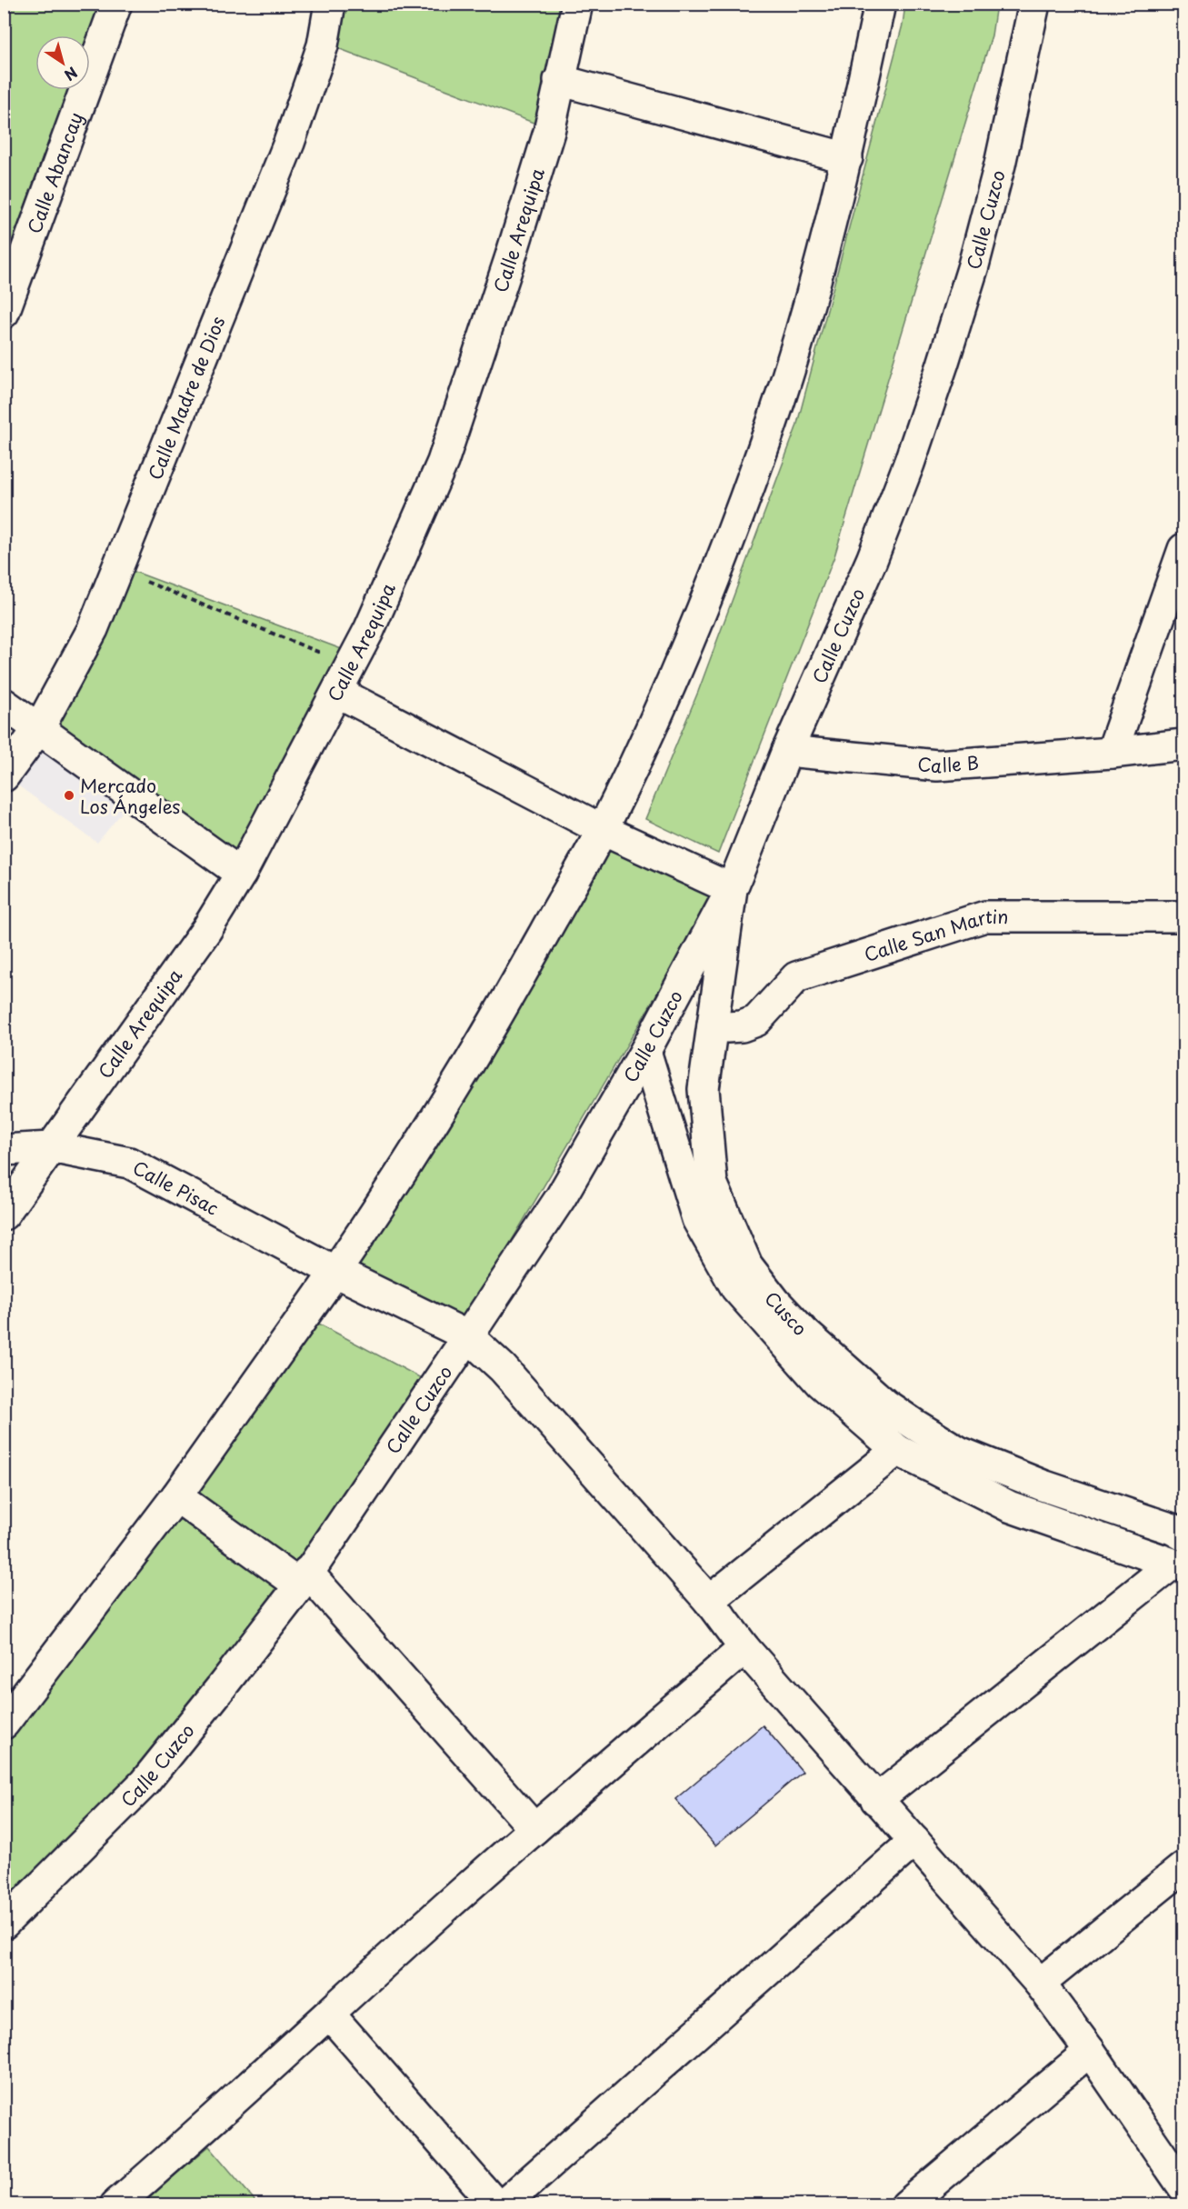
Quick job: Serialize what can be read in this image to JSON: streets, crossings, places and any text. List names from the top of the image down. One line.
{"streets":{"street":["Calle Abancay","Calle Cuzco","Calle Arequipa","Calle Madre de Dios","Calle B","Calle San Martin","Calle Pisac","Cusco"]},"crossings":[["Calle Cuzco","Calle B"],["Calle Cuzco","Calle Pisac"],["Calle Cuzco","Cusco"],["Calle Arequipa","Calle Pisac"],["Calle San Martin","Cusco"]],"places":["Mercado Los Ángeles"],"north":"bottom right"}
